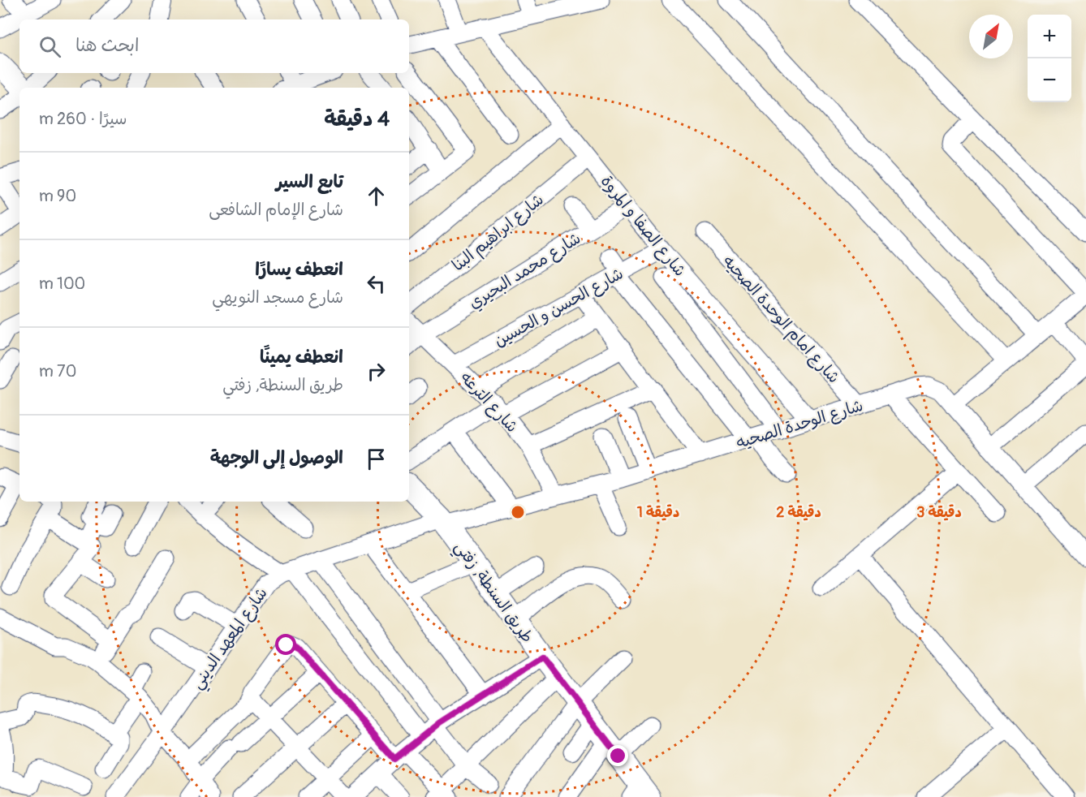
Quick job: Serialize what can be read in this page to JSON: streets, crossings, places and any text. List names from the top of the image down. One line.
{"streets":{"main road":["طريق السنطة, زفتي"],"street":["شارع الصفا و المروة","شارع ابراهيم البنا","شارع محمد البحيري","شارع الحسن و الحسين","شارع امام الوحدة الصحيه","شارع الترعه","شارع الوحدة الصحيه","شارع المعهد الديني"]},"crossings":[["شارع الصفا و المروة","شارع ابراهيم البنا"],["شارع الصفا و المروة","شارع محمد البحيري"],["شارع الصفا و المروة","شارع الحسن و الحسين"],["شارع الصفا و المروة","شارع الوحدة الصحيه"],["شارع محمد البحيري","شارع الترعه"],["شارع الحسن و الحسين","شارع الترعه"],["شارع امام الوحدة الصحيه","شارع الوحدة الصحيه"],["شارع الترعه","شارع الوحدة الصحيه"],["شارع الوحدة الصحيه","طريق السنطة, زفتي"],["شارع الوحدة الصحيه","شارع المعهد الديني"],["طريق السنطة, زفتي","شارع المعهد الديني"]],"north":"top right","page":{"map_buttons":["+","−"],"search":"ابحث هنا","heading":["4 دقيقة","سيرًا · 260 m"],"list":[["تابع السير","شارع الإمام الشافعى","90 m"],["انعطف يسارًا","شارع مسجد النويهي","100 m"],["انعطف يمينًا","طريق السنطة, زفتي","70 m"],"الوصول إلى الوجهة"]},"rings":["1 دقيقة","2 دقيقة","3 دقيقة"]}
